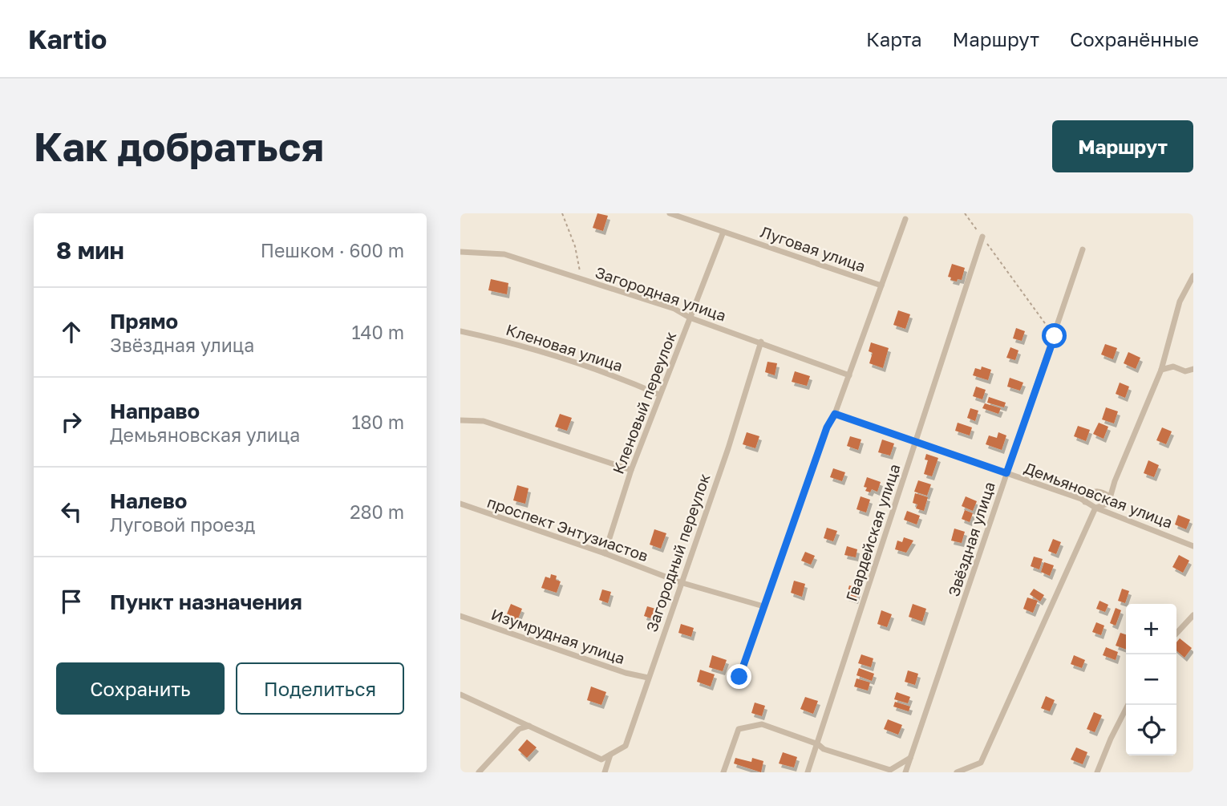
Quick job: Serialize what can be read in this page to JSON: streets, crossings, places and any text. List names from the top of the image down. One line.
{"streets":{"street":["Луговая улица","Загородная улица","Кленовая улица","Кленовый переулок","Демьяновская улица","проспект Энтузиастов","Гвардейская улица","Звёздная улица","Загородный переулок","Изумрудная улица"]},"crossings":[["Луговая улица","Кленовый переулок"],["Загородная улица","Кленовый переулок"],["Загородная улица","Загородный переулок"],["Кленовая улица","Кленовый переулок"],["Кленовый переулок","проспект Энтузиастов"],["Демьяновская улица","Гвардейская улица"],["Демьяновская улица","Звёздная улица"],["проспект Энтузиастов","Загородный переулок"],["Загородный переулок","Изумрудная улица"]],"page":{"header":"Kartio","nav":["Карта","Маршрут","Сохранённые"],"buttons":["Маршрут",["Сохранить","Поделиться"]],"title":"Как добраться","heading":["8 мин","Пешком · 600 m"],"list":[["Прямо","Звёздная улица","140 m"],["Направо","Демьяновская улица","180 m"],["Налево","Луговой проезд","280 m"],"Пункт назначения"],"map_buttons":["+","−"]}}
